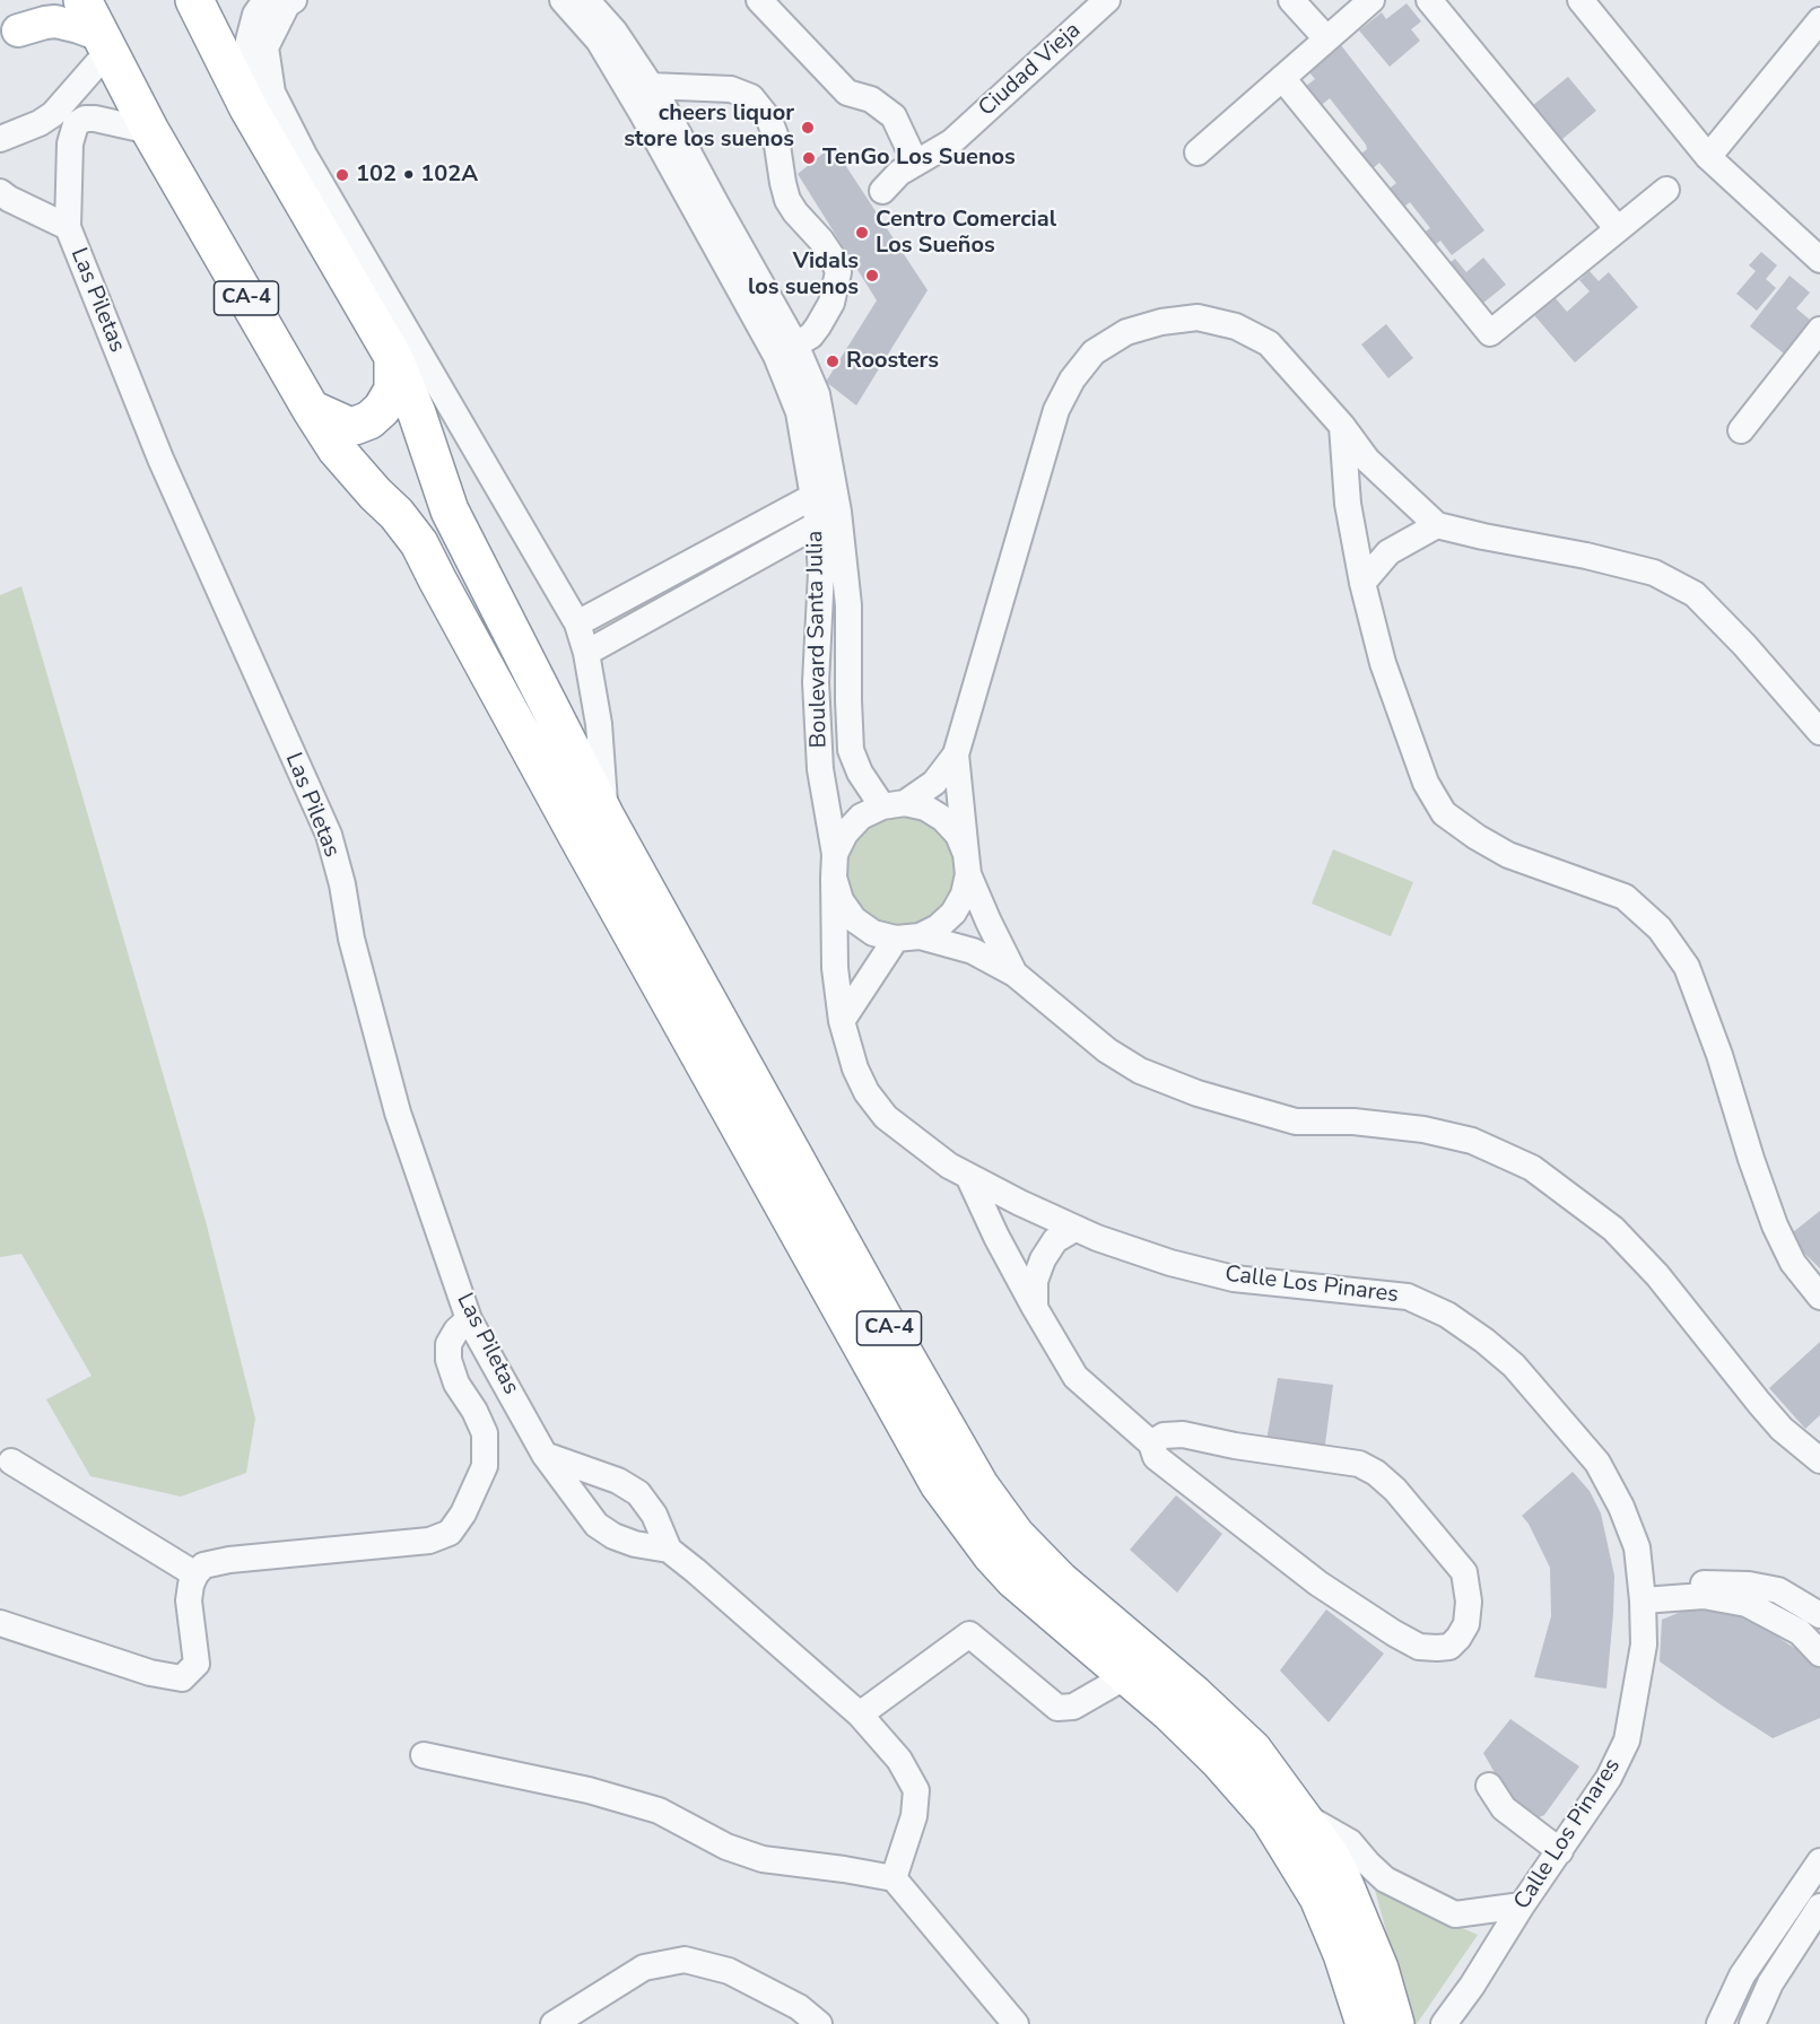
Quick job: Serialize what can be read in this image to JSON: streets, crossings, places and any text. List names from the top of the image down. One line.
{"streets":{"highway":["CA-4"],"street":["Ciudad Vieja","Las Piletas","Boulevard Santa Julia","Calle Los Pinares"]},"crossings":[["CA-4","Las Piletas"],["Boulevard Santa Julia","Calle Los Pinares"]],"places":["cheers liquor store los suenos","TenGo Los Suenos","102 • 102A","Centro Comercial Los Sueños","Vidals los suenos","Roosters"]}
